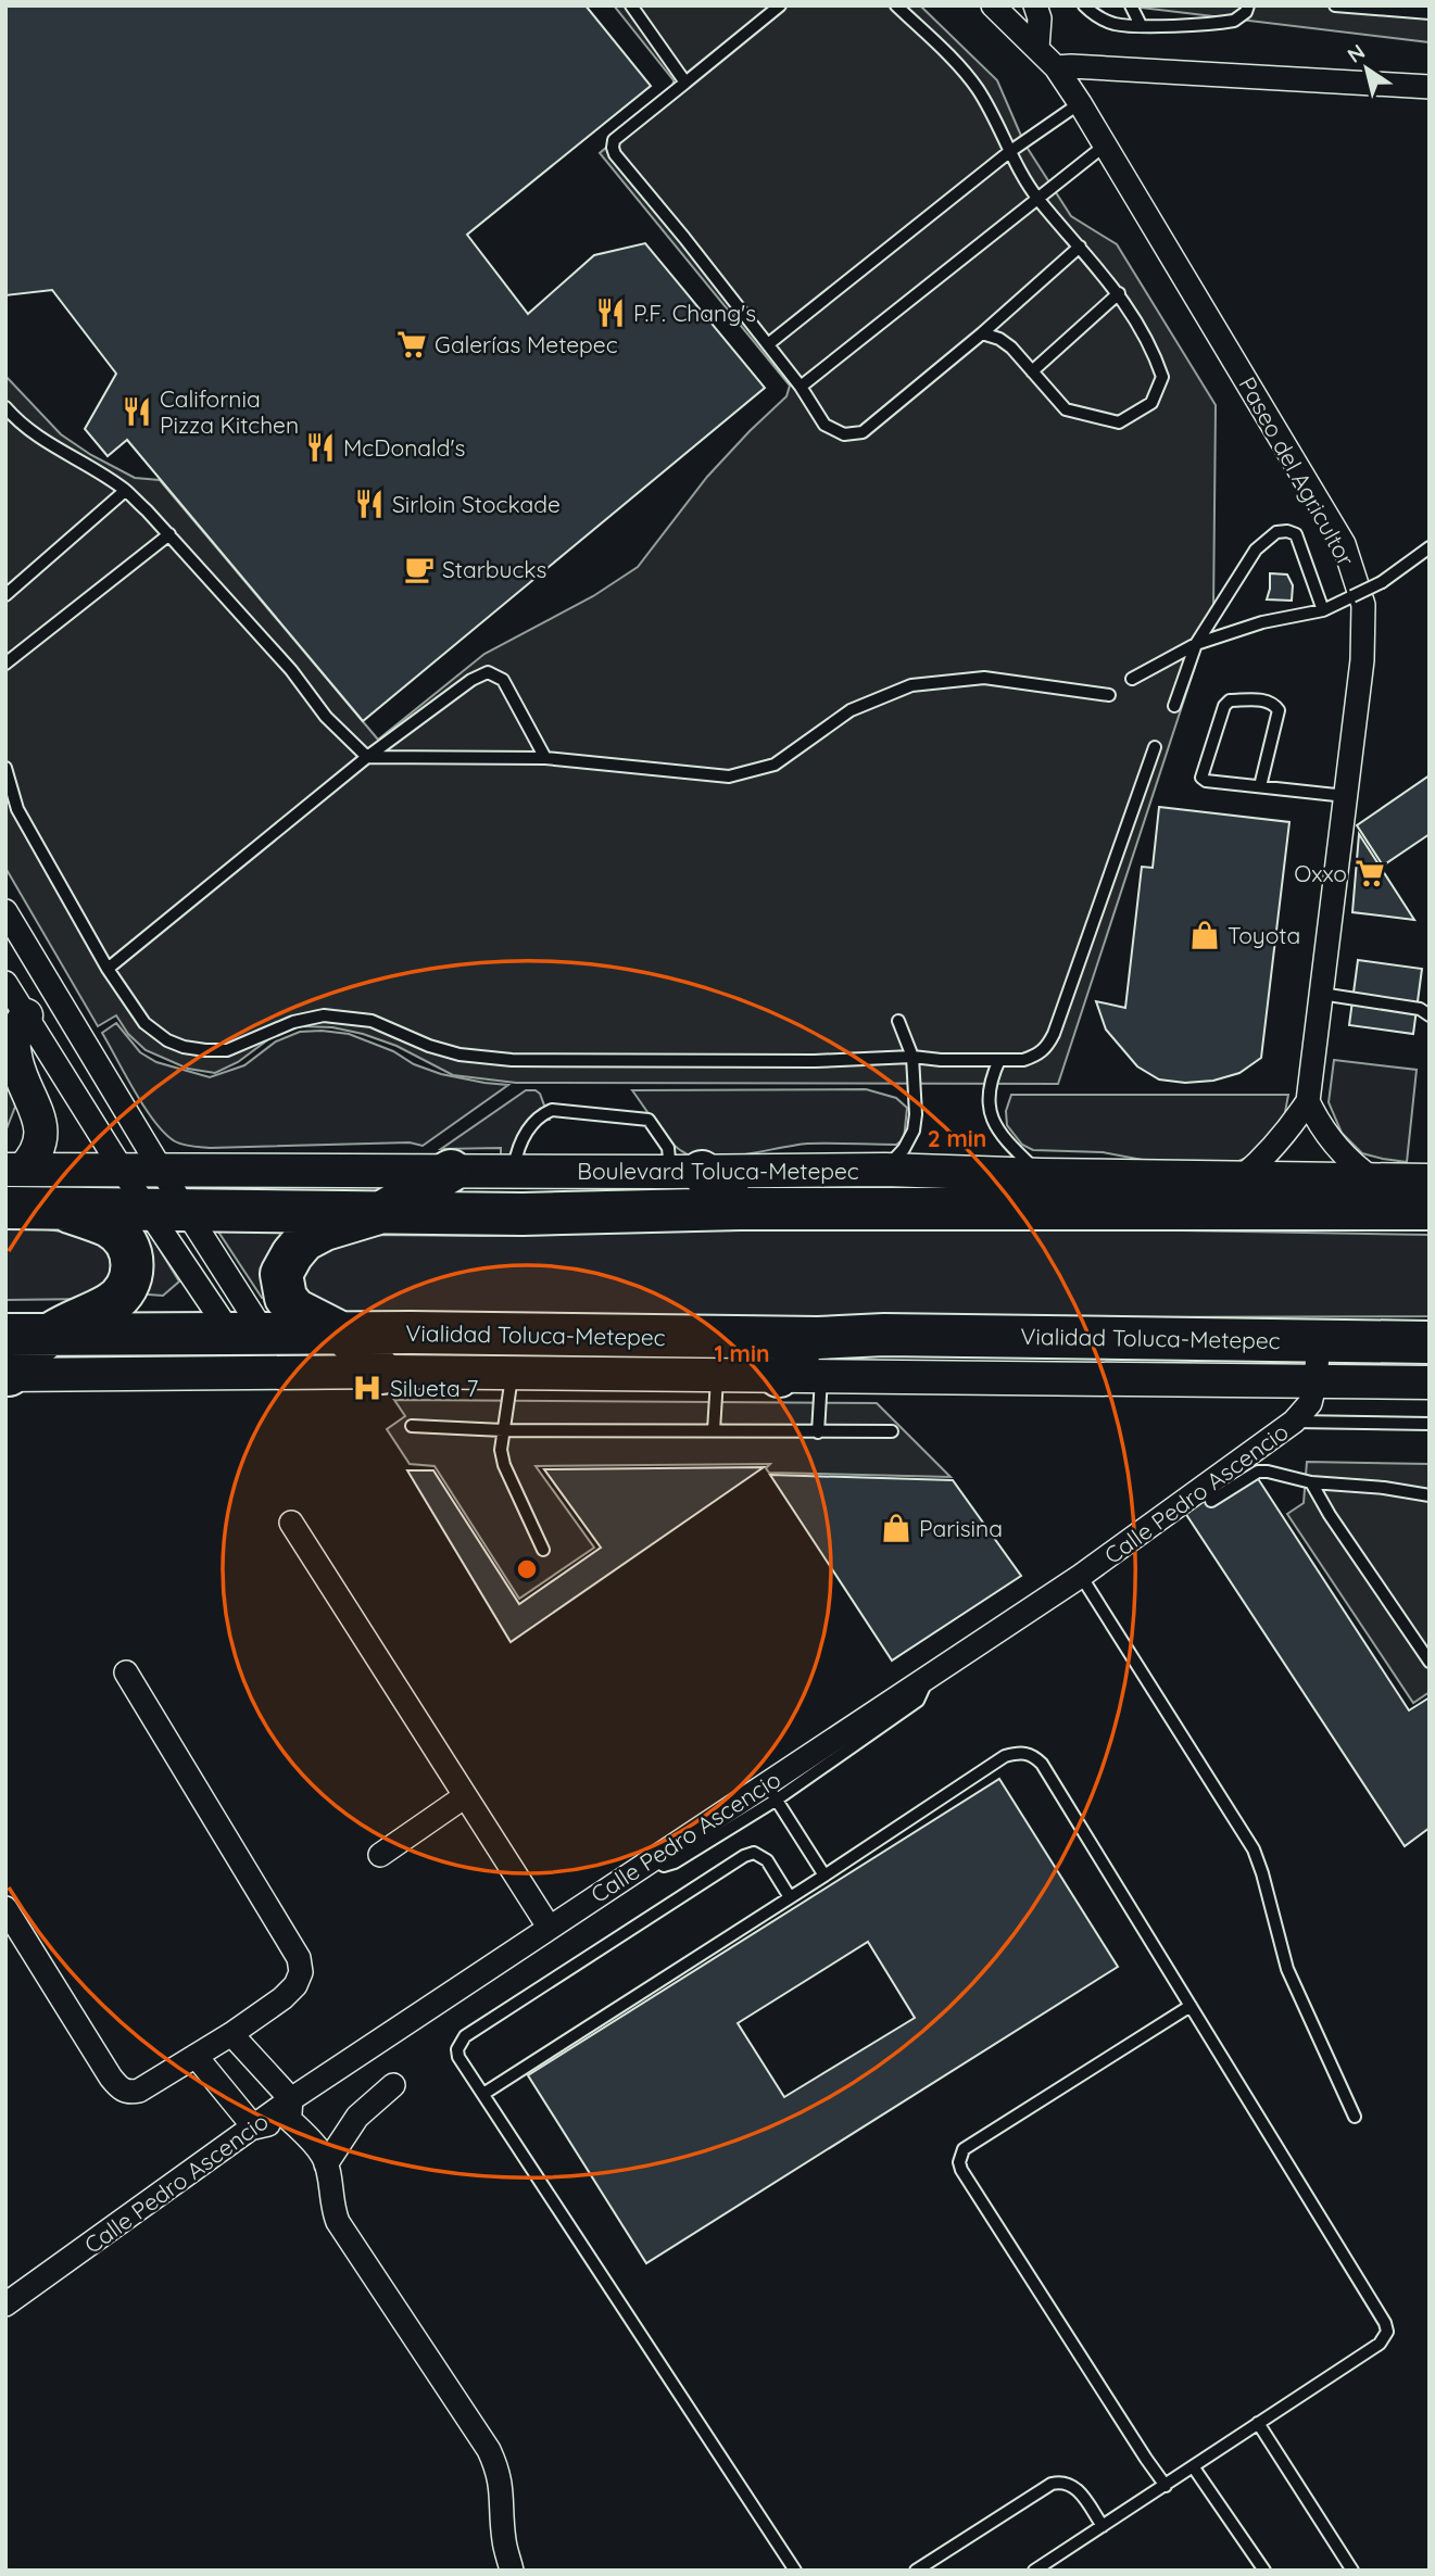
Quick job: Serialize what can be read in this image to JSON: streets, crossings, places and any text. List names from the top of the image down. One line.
{"streets":{"highway":["Vialidad Toluca-Metepec"],"main road":["Boulevard Toluca-Metepec"],"street":["Paseo del Agricultor","Calle Pedro Ascencio"]},"crossings":[["Paseo del Agricultor","Boulevard Toluca-Metepec"],["Vialidad Toluca-Metepec","Calle Pedro Ascencio"]],"places":{"restaurant":["P.F. Chang's","California Pizza Kitchen","McDonald's","Sirloin Stockade"],"supermarket":["Galerías Metepec","Oxxo"],"cafe":["Starbucks"],"shop":["Toyota","Parisina"],"hospital":["Silueta 7"]},"north":"top left","rings":["2 min","1 min"]}
